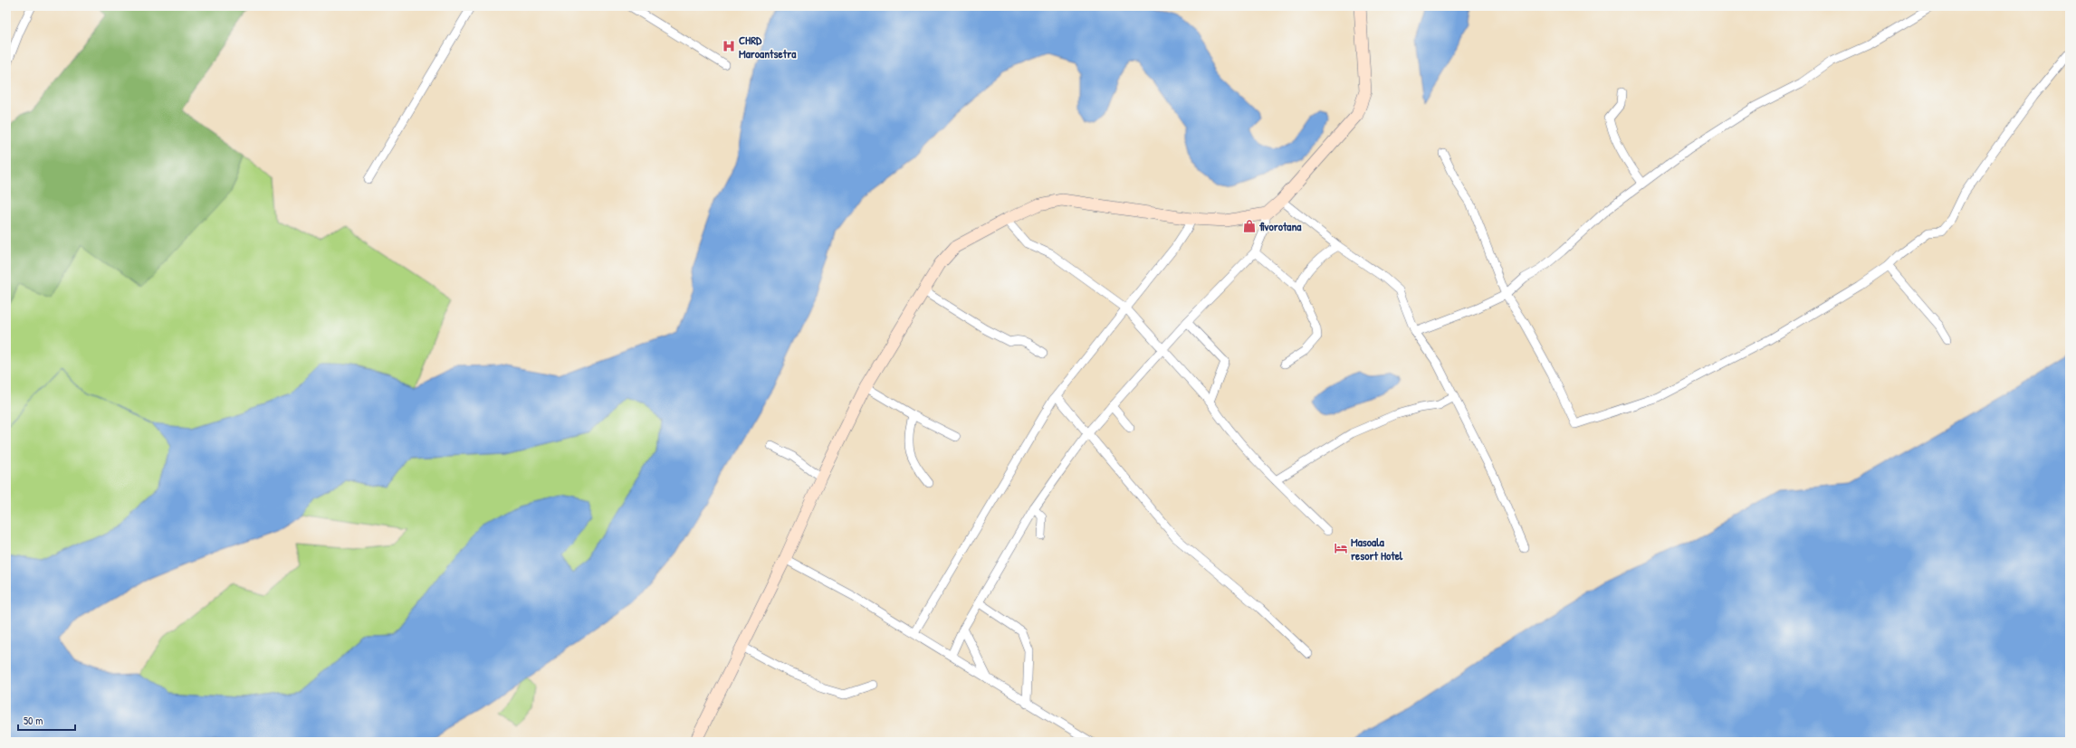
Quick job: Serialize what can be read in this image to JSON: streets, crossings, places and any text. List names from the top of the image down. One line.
{"places":{"hospital":["CHRD Maroantsetra"],"shop":["fivorotana"],"hotel":["Masoala resort Hotel"]},"scale_bar":"50 m"}
